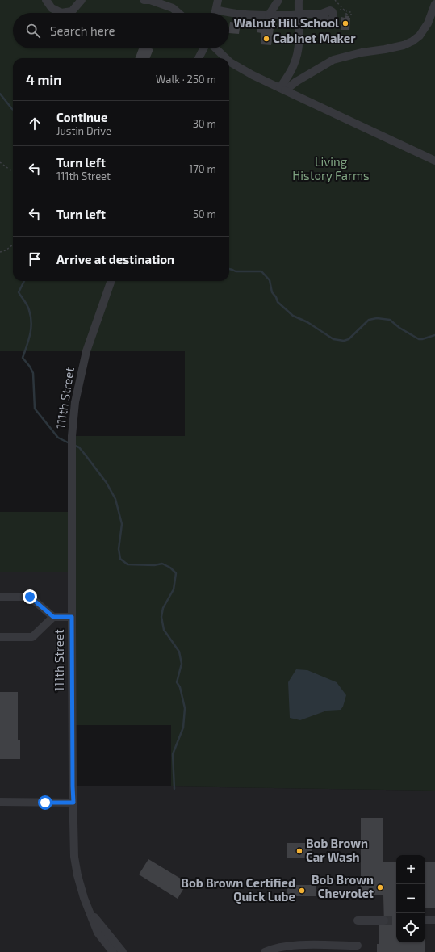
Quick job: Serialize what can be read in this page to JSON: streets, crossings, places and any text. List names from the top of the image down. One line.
{"streets":{"street":["111th Street"]},"parks":["Living History Farms"],"places":["Walnut Hill School","Cabinet Maker","Bob Brown Car Wash","Bob Brown Chevrolet","Bob Brown Certified Quick Lube"],"page":{"search":"Search here","heading":["4 min","Walk · 250 m"],"list":[["Continue","Justin Drive","30 m"],["Turn left","111th Street","170 m"],["Turn left","50 m"],"Arrive at destination"],"map_buttons":["+","−"]}}
